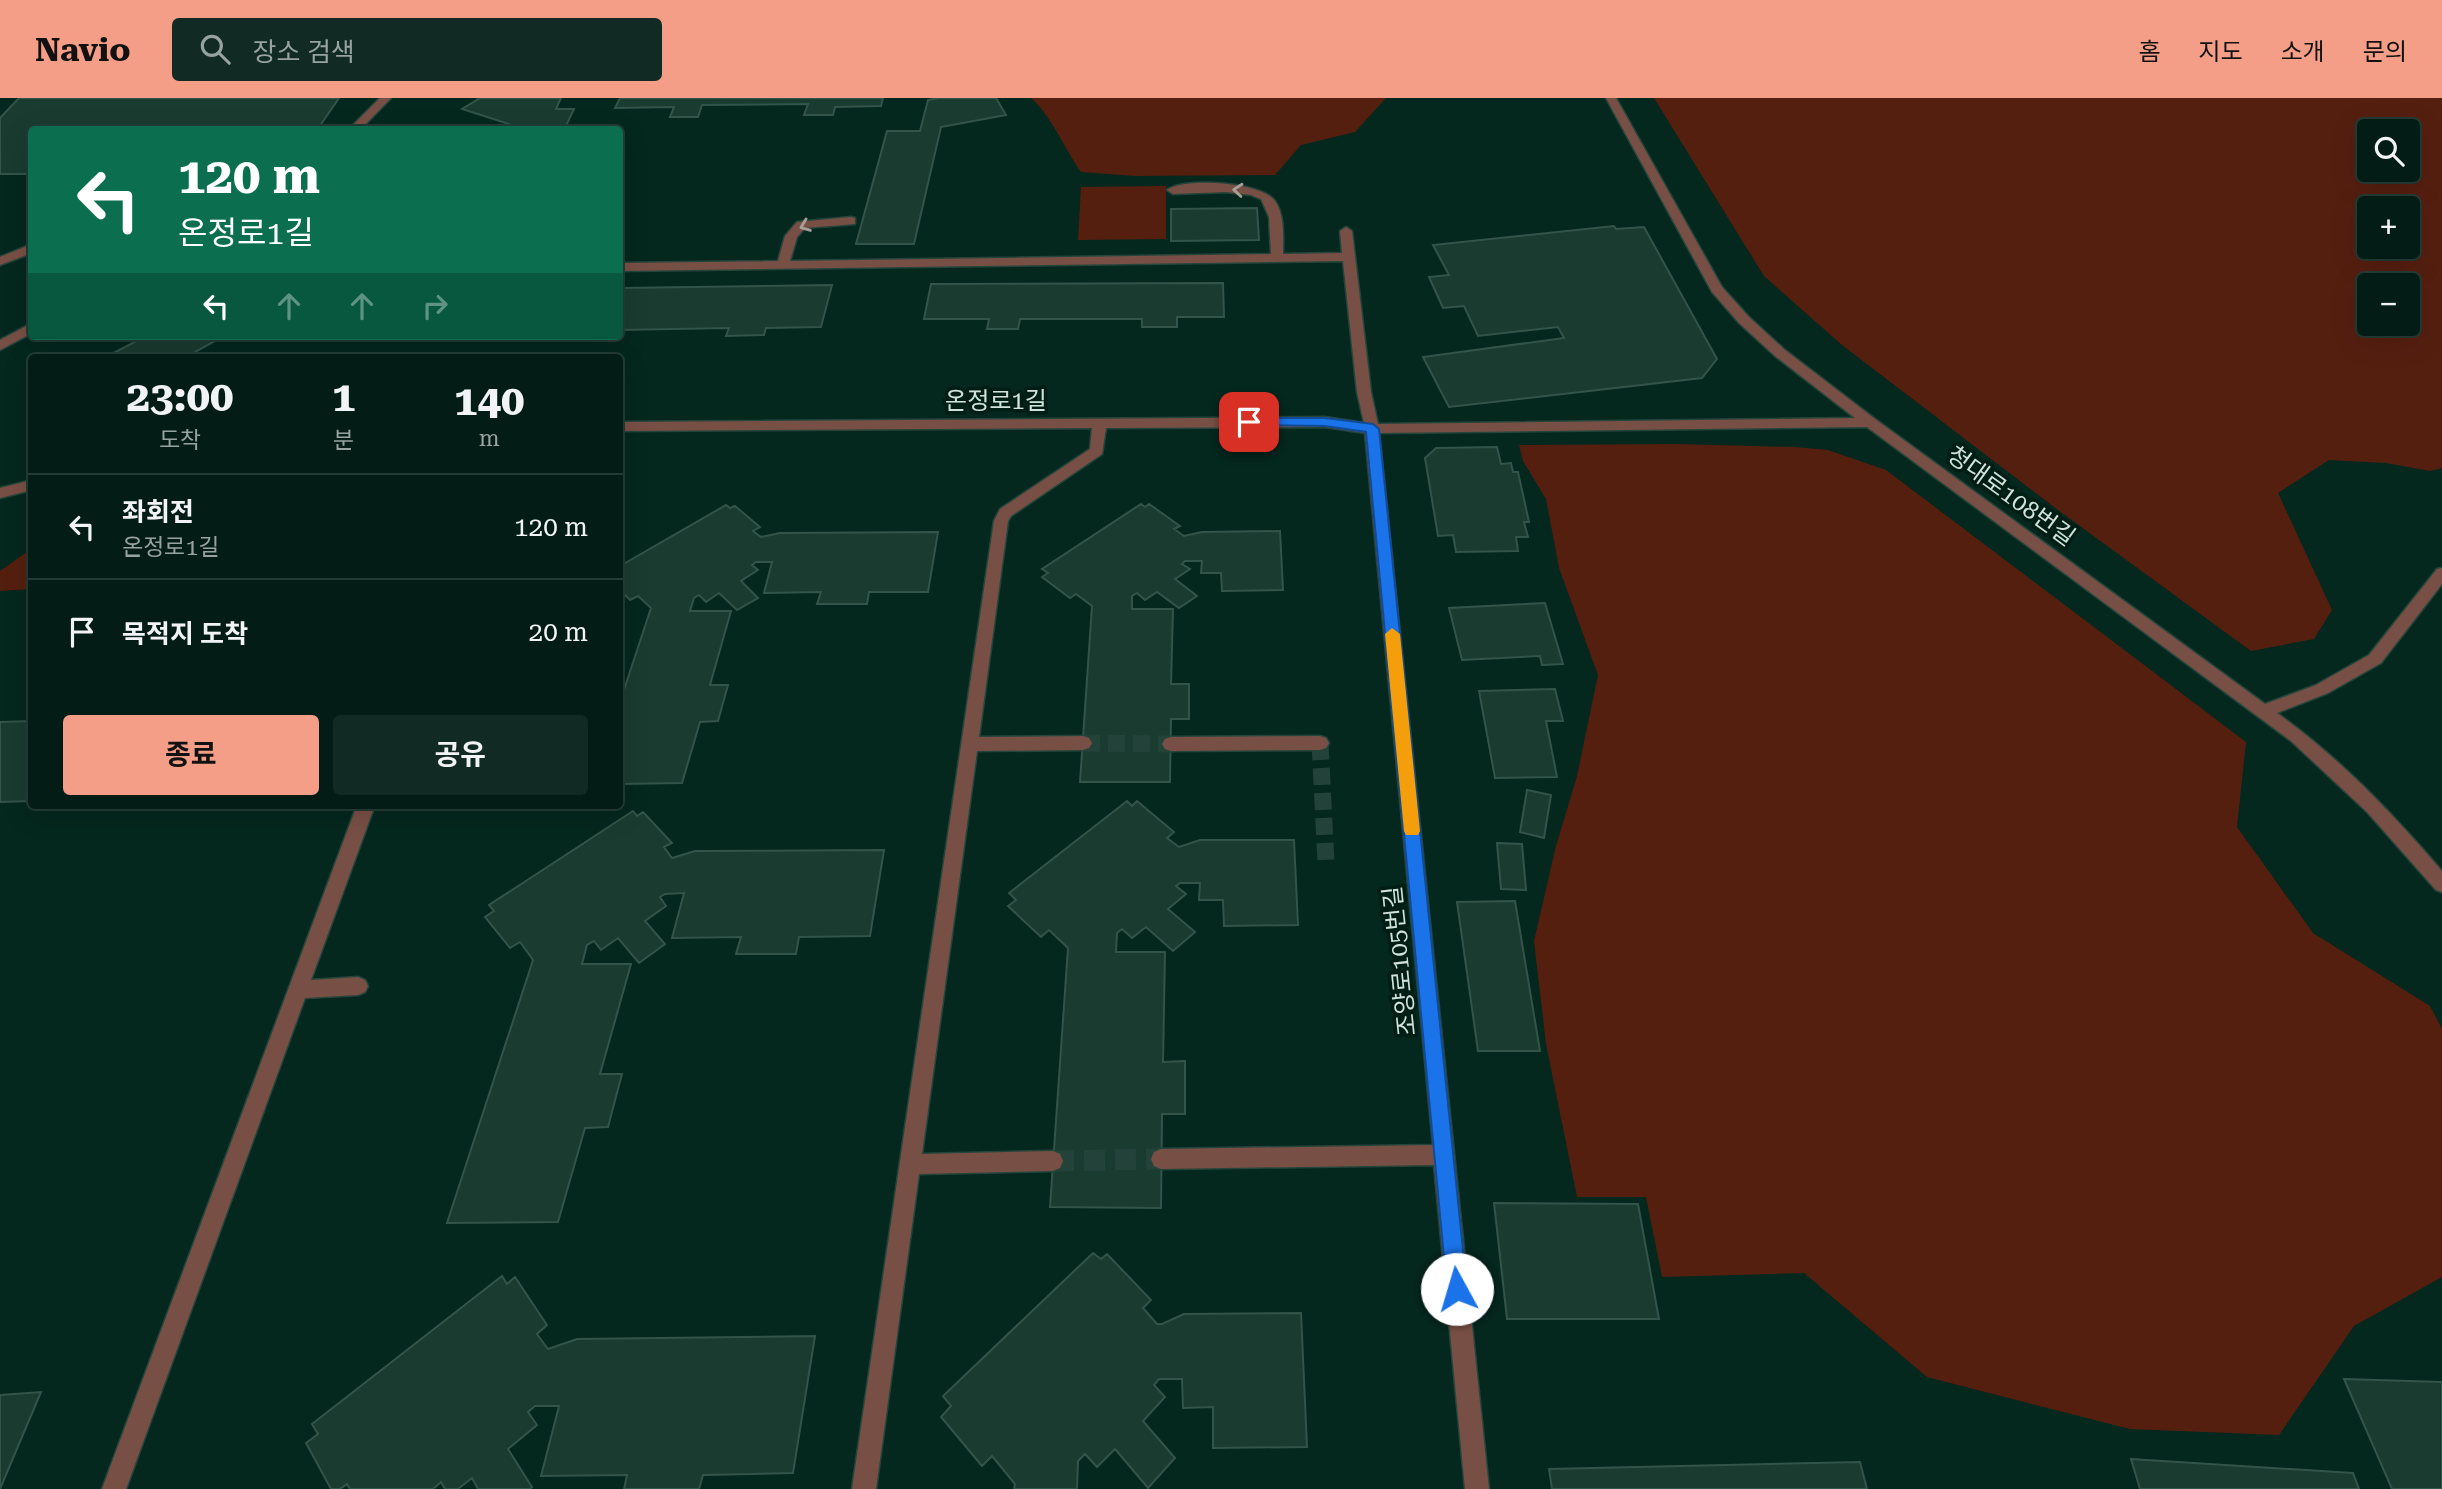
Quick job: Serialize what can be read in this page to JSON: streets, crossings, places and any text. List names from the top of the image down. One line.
{"streets":{"street":["온정로1길","청대로108번길","조양로105번길"]},"crossings":[["온정로1길","청대로108번길"],["온정로1길","조양로105번길"]],"page":{"header":"Navio","search":"장소 검색","nav":["홈","지도","소개","문의"],"map_buttons":["+","−"],"turn":["120 m","온정로1길"],"eta":["23:00","도착","1","분","140","m"],"list":[{"name":"좌회전","note":"온정로1길","value":"120 m"},{"name":"목적지 도착","value":"20 m"}],"buttons":["종료","공유"]}}
